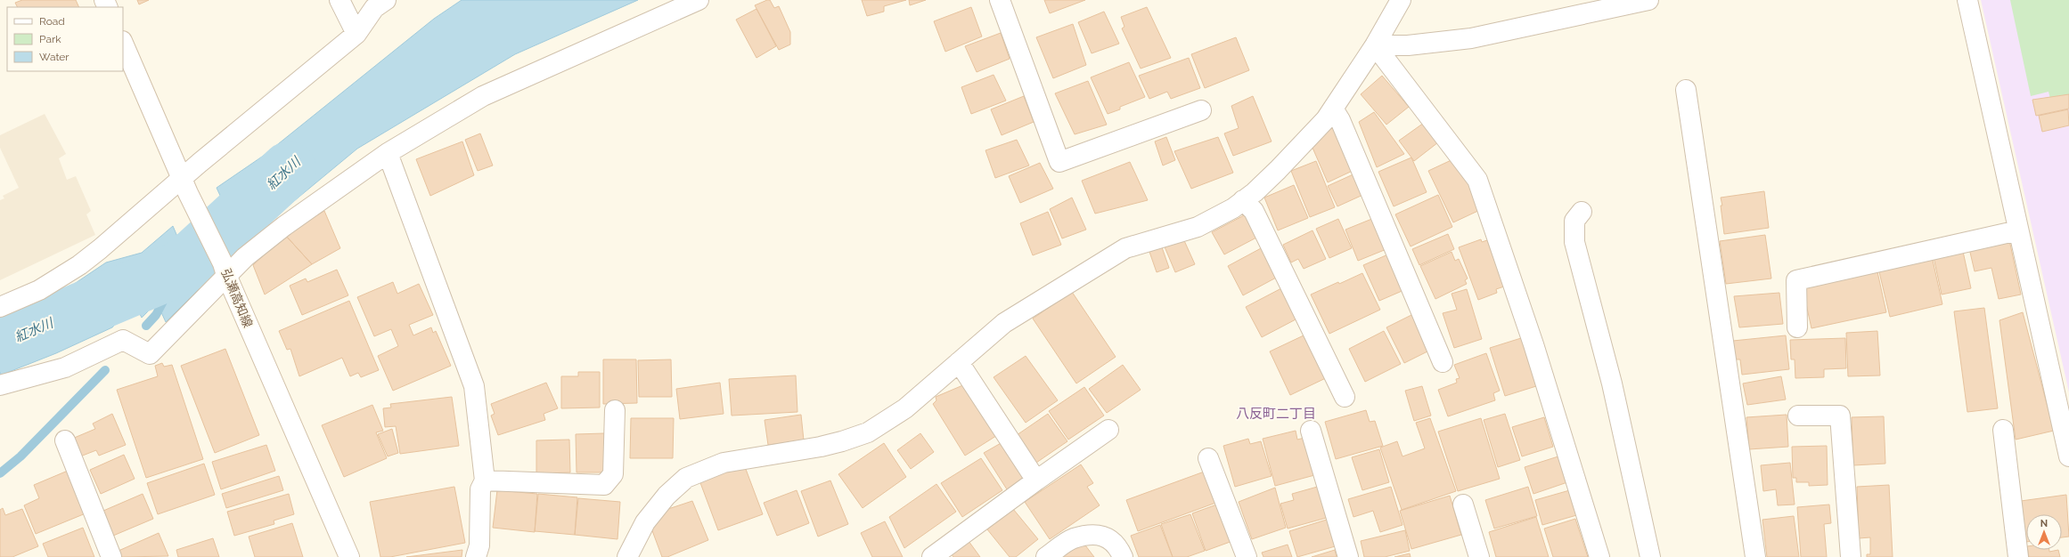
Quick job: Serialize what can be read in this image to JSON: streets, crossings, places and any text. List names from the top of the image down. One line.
{"streets":{"street":["弘瀬高知線"]},"districts":["八反町二丁目"],"water":["紅水川"],"legend":["Road","Park","Water"],"north":"top"}
